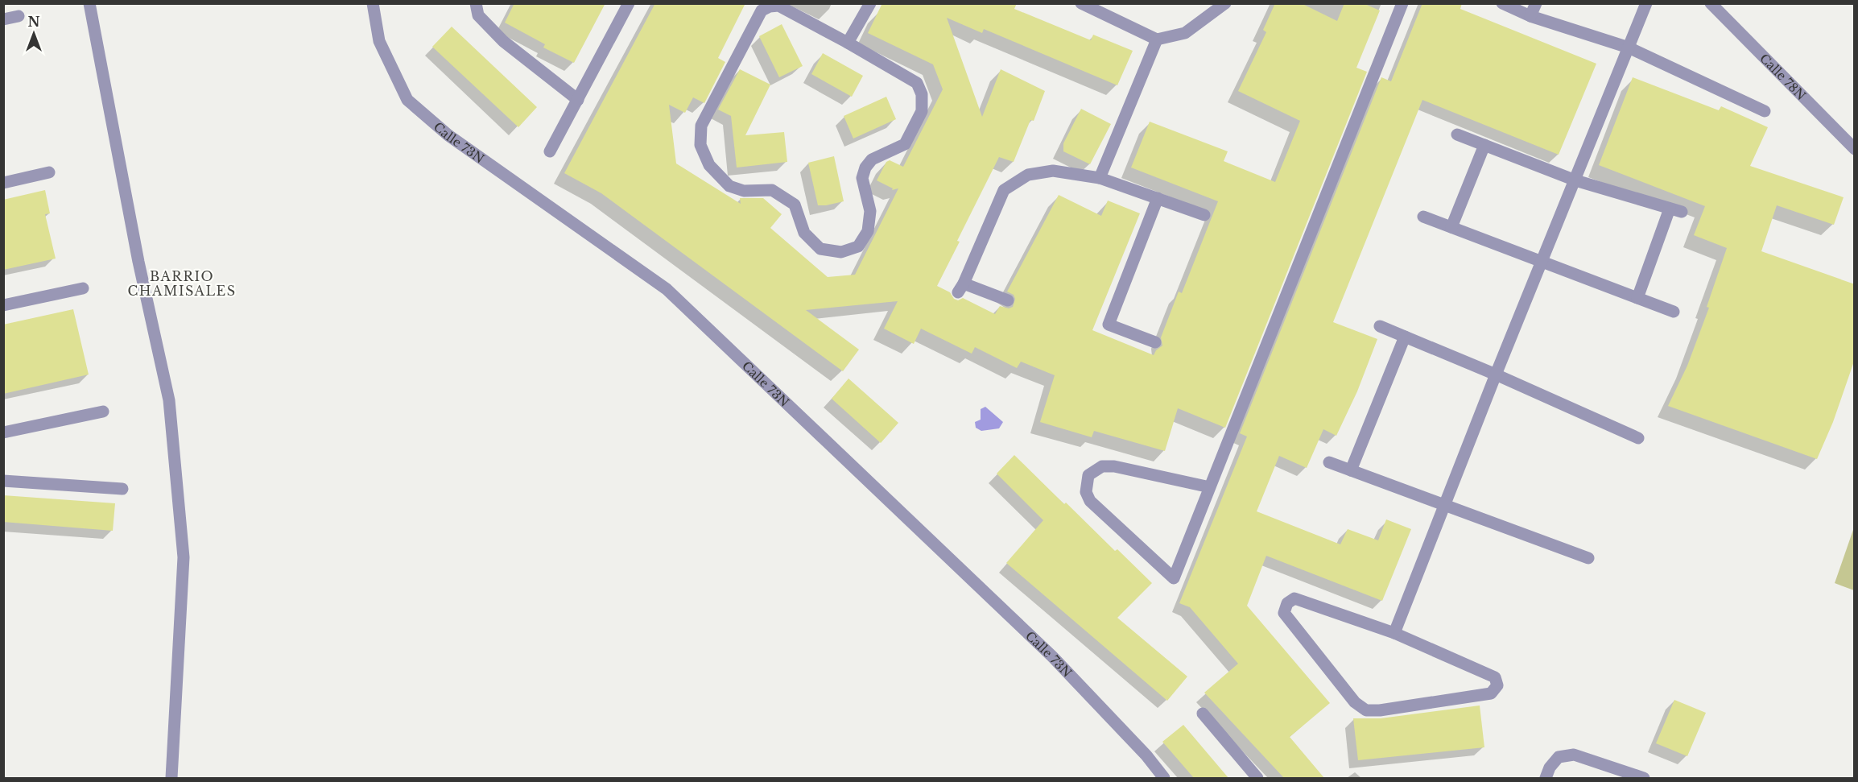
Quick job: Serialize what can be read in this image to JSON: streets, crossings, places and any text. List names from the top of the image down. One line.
{"streets":{"street":["Calle 78N","Calle 73N"]},"districts":["BARRIO CHAMISALES"],"north":"top"}
